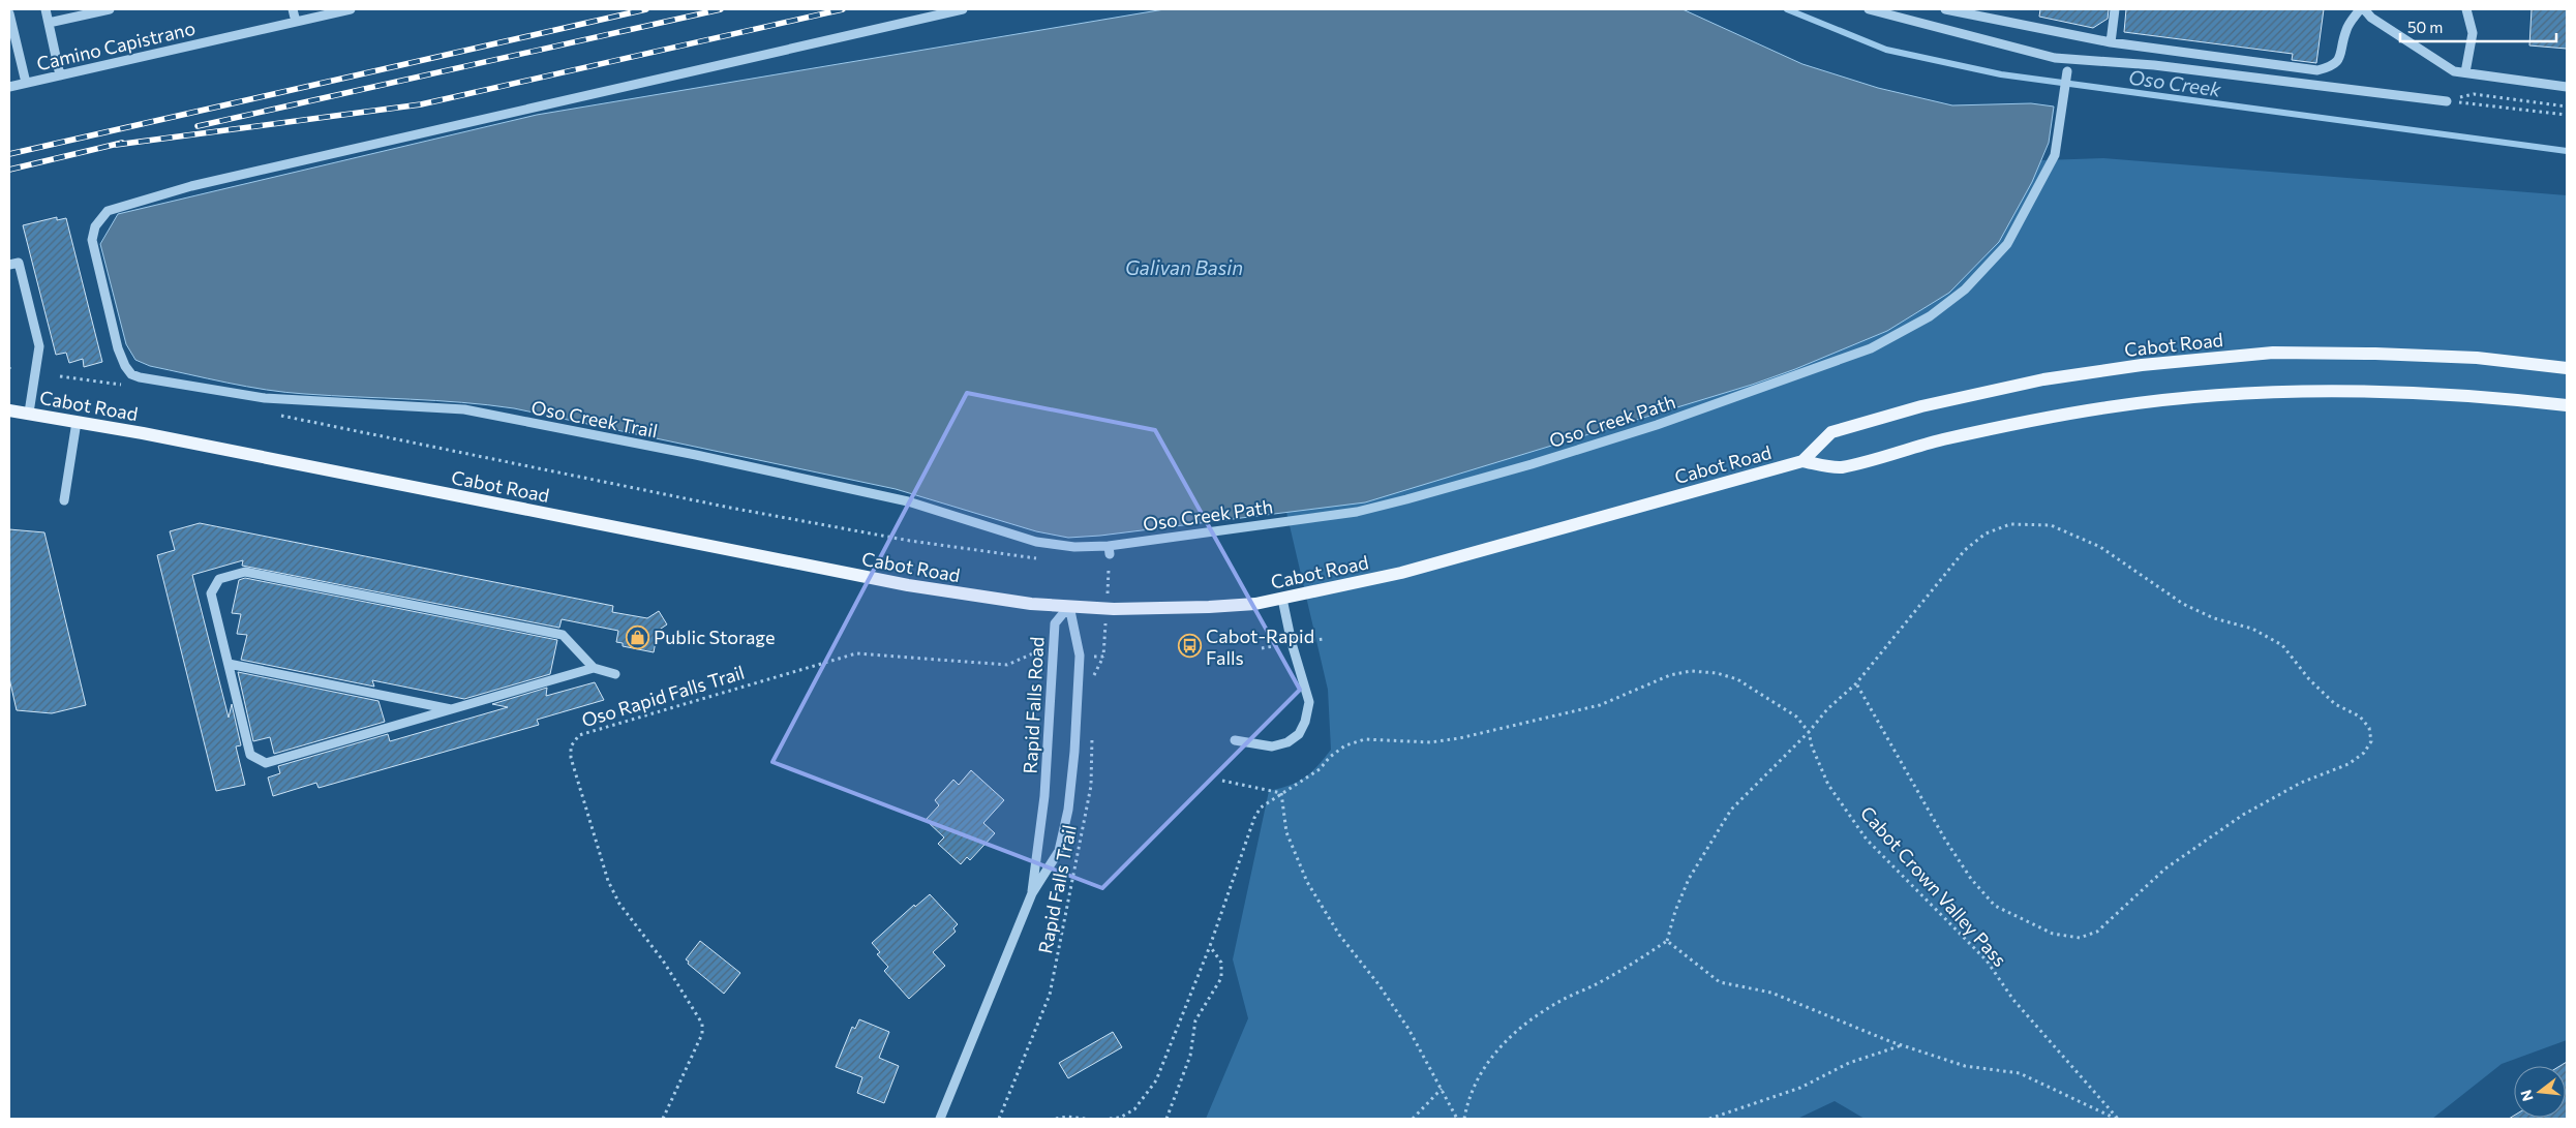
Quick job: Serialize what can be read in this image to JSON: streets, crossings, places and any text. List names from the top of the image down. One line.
{"streets":{"main road":["Cabot Road"],"street":["Camino Capistrano","Oso Creek Trail","Oso Creek Path","Rapid Falls Road"],"path":["Oso Rapid Falls Trail","Cabot Crown Valley Pass","Rapid Falls Trail"]},"crossings":[["Cabot Road","Rapid Falls Road"],["Oso Creek Trail","Oso Creek Path"],["Oso Rapid Falls Trail","Rapid Falls Road"]],"water":["Oso Creek","Galivan Basin"],"places":{"shop":["Public Storage"],"bus stop":["Cabot-Rapid Falls"]},"scale_bar":"50 m","north":"left"}
